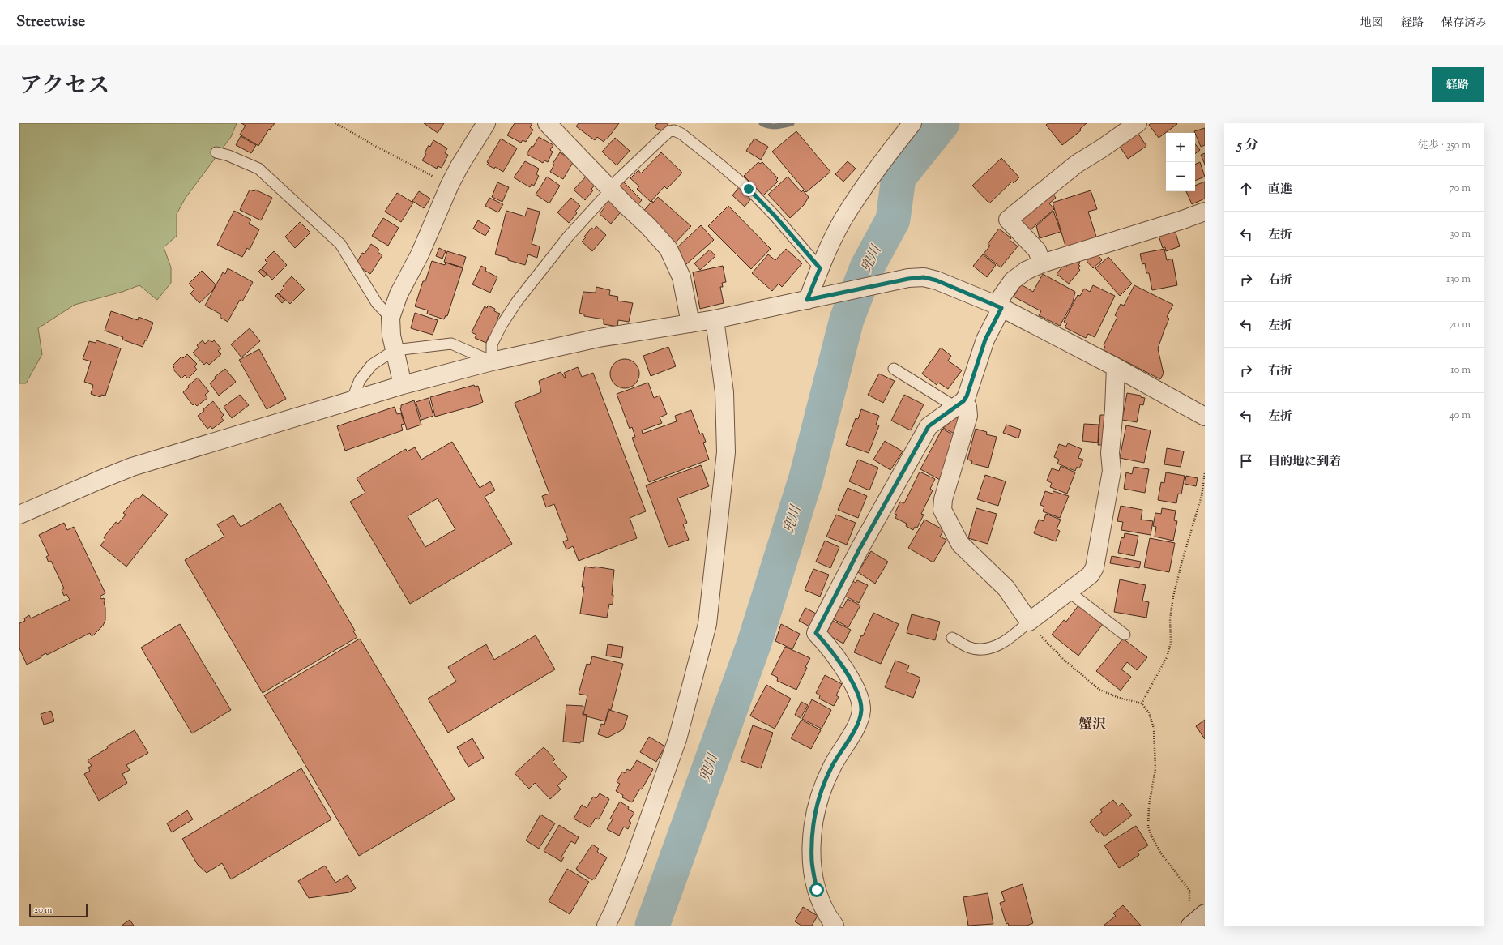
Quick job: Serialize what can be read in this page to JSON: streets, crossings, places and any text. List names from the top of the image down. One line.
{"districts":["蟹沢"],"water":["兜川"],"scale_bar":"20 m","page":{"header":"Streetwise","nav":["地図","経路","保存済み"],"title":"アクセス","buttons":"経路","heading":["5 分","徒歩 · 350 m"],"map_buttons":["+","−"],"list":[["直進","70 m"],["左折","30 m"],["右折","130 m"],["左折","70 m"],["右折","10 m"],["左折","40 m"],"目的地に到着"],"scale":"20 m"}}
